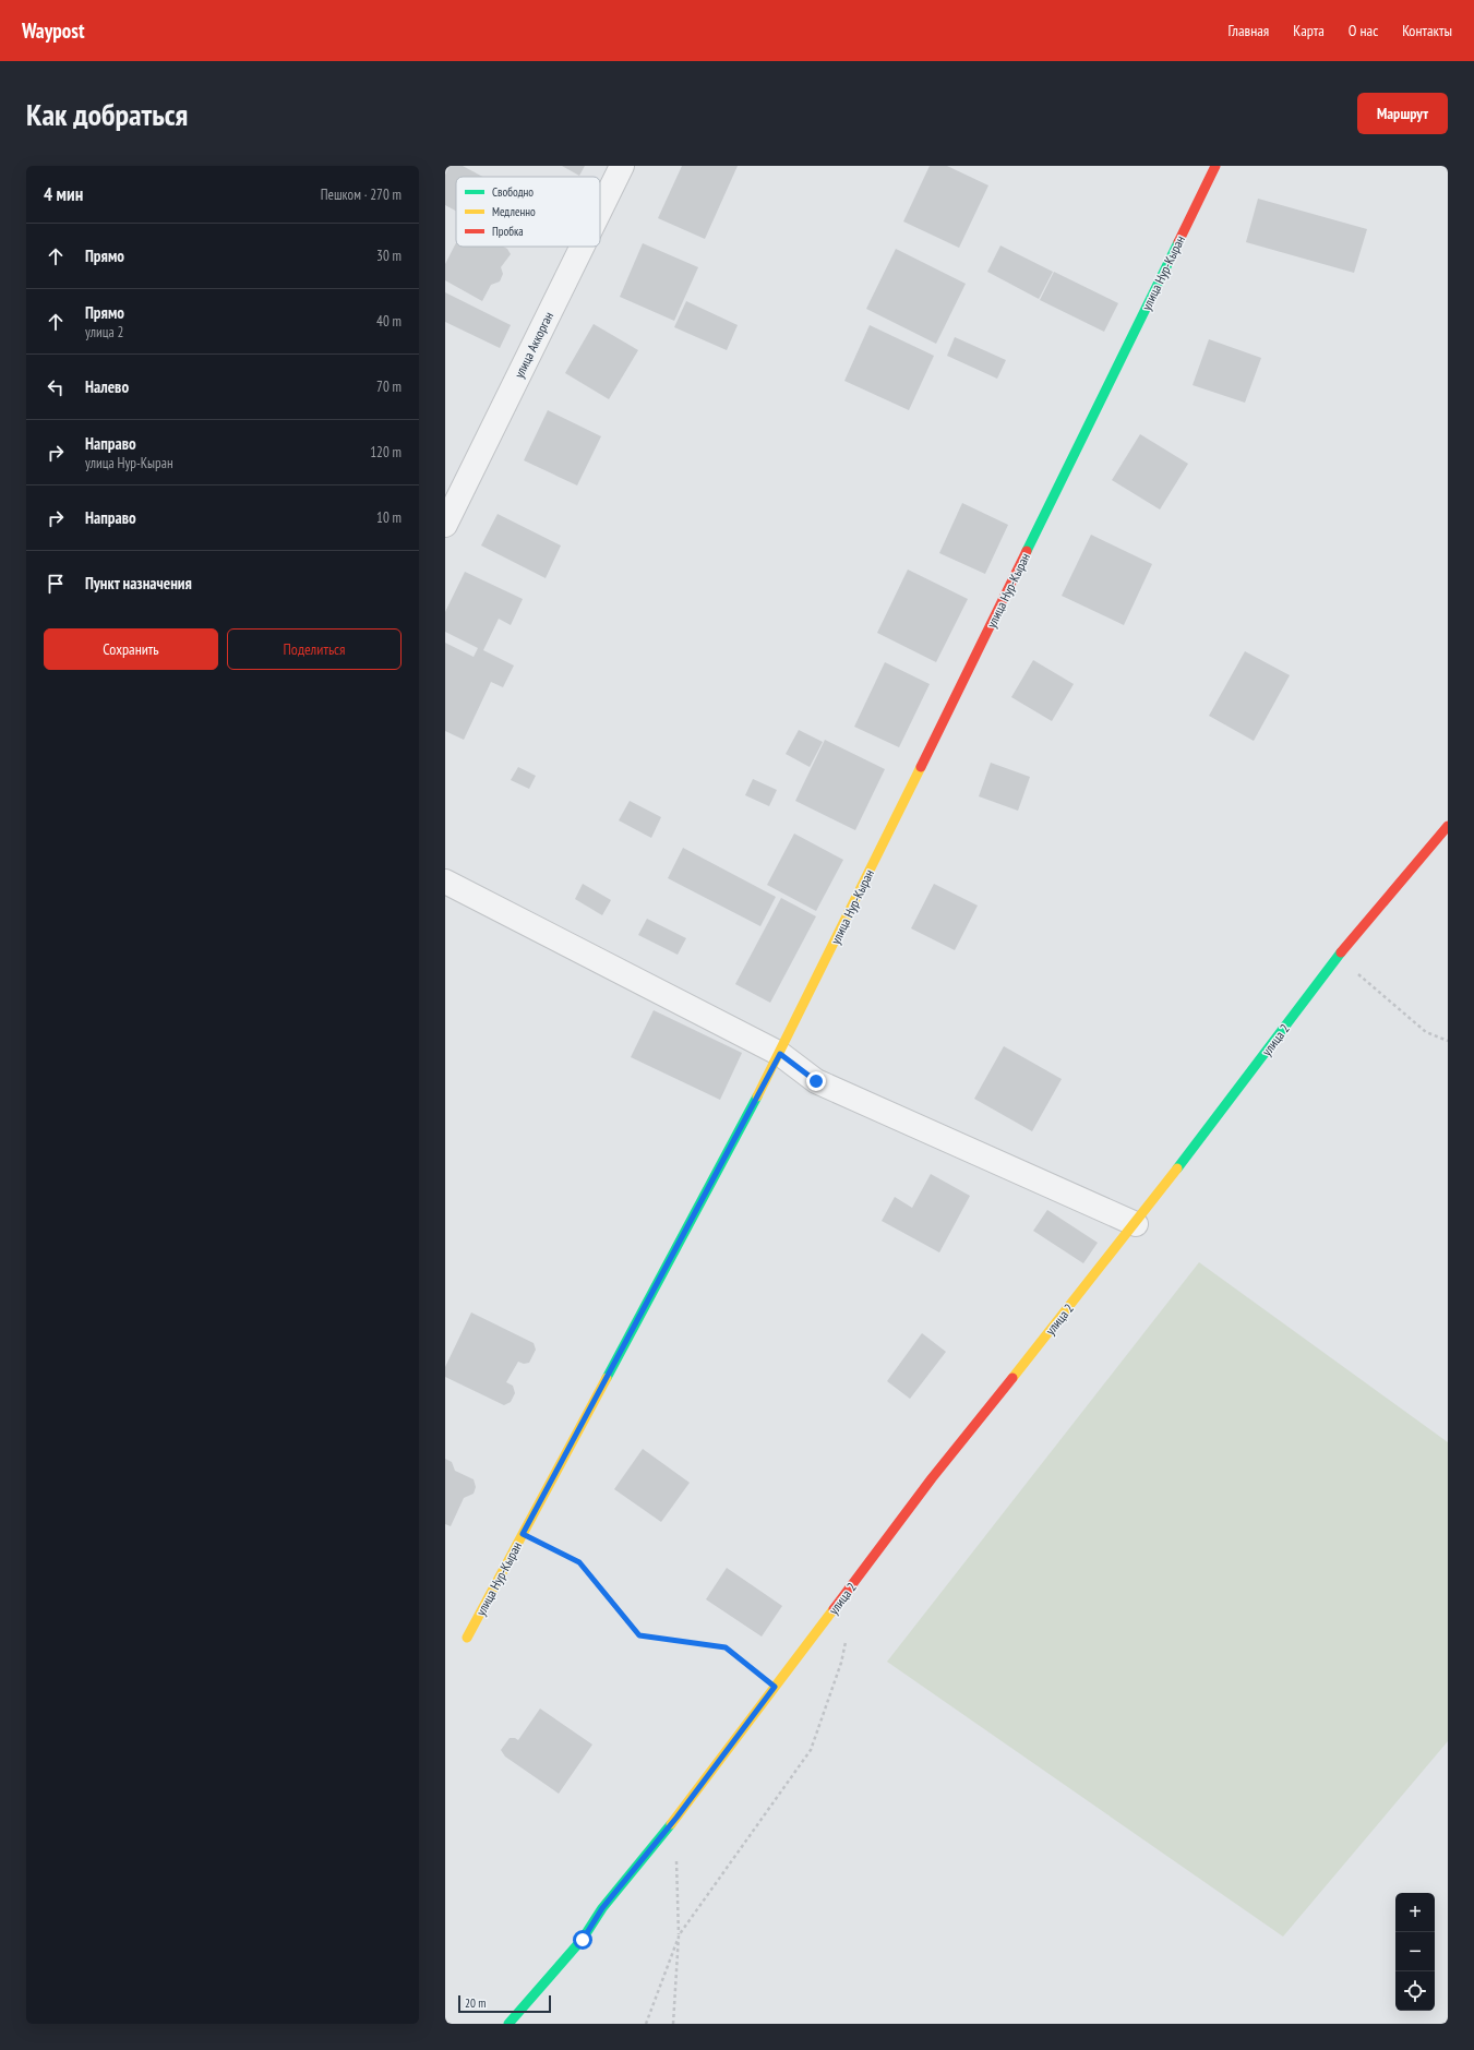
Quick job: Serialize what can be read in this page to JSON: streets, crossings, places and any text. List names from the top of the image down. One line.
{"streets":{"street":["улица Нур-Кыран","улица Аккорган","улица 2"]},"legend":["Свободно","Медленно","Пробка"],"scale_bar":"20 m","page":{"header":"Waypost","nav":["Главная","Карта","О нас","Контакты"],"buttons":["Маршрут",["Сохранить","Поделиться"]],"title":"Как добраться","heading":["4 мин","Пешком · 270 m"],"list":[["Прямо","30 m"],["Прямо","улица 2","40 m"],["Налево","70 m"],["Направо","улица Нур-Кыран","120 m"],["Направо","10 m"],"Пункт назначения"],"map_buttons":["+","−"],"scale":"20 m"}}
